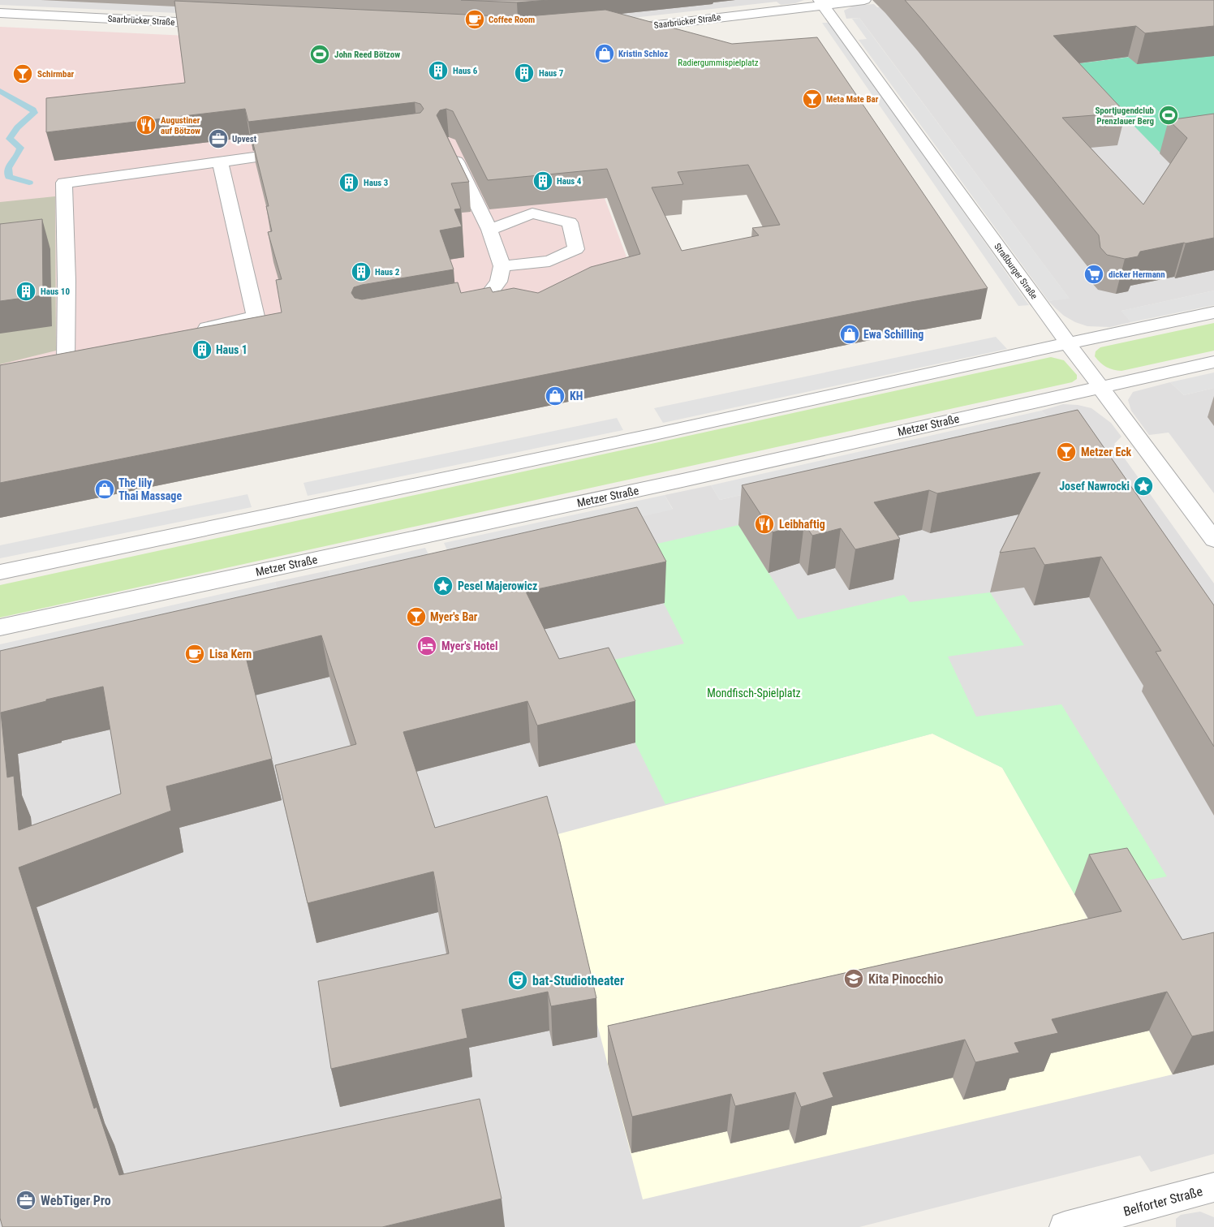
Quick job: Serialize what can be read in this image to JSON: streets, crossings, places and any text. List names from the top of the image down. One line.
{"streets":{"street":["Saarbrücker Straße","Straßburger Straße","Metzer Straße","Belforter Straße"]},"crossings":[["Saarbrücker Straße","Straßburger Straße"],["Straßburger Straße","Metzer Straße"]],"parks":["Radiergummispielplatz","Mondfisch-Spielplatz"],"places":{"cafe":["Coffee Room","Lisa Kern"],"shop":["Kristin Schloz","Ewa Schilling","KH","The lily Thai Massage"],"sports":["John Reed Bötzow","Sportjugendclub Prenzlauer Berg"],"building":["Haus 6","Haus 7","Haus 4","Haus 3","Haus 2","Haus 10","Haus 1"],"bar":["Schirmbar","Meta Mate Bar","Metzer Eck","Myer's Bar"],"restaurant":["Augustiner auf Bötzow","Leibhaftig"],"office":["Upvest","WebTiger Pro"],"supermarket":["dicker Hermann"],"place":["Josef Nawrocki","Pesel Majerowicz"],"hotel":["Myer's Hotel"],"school or university":["Kita Pinocchio"],"theatre":["bat-Studiotheater"]}}
